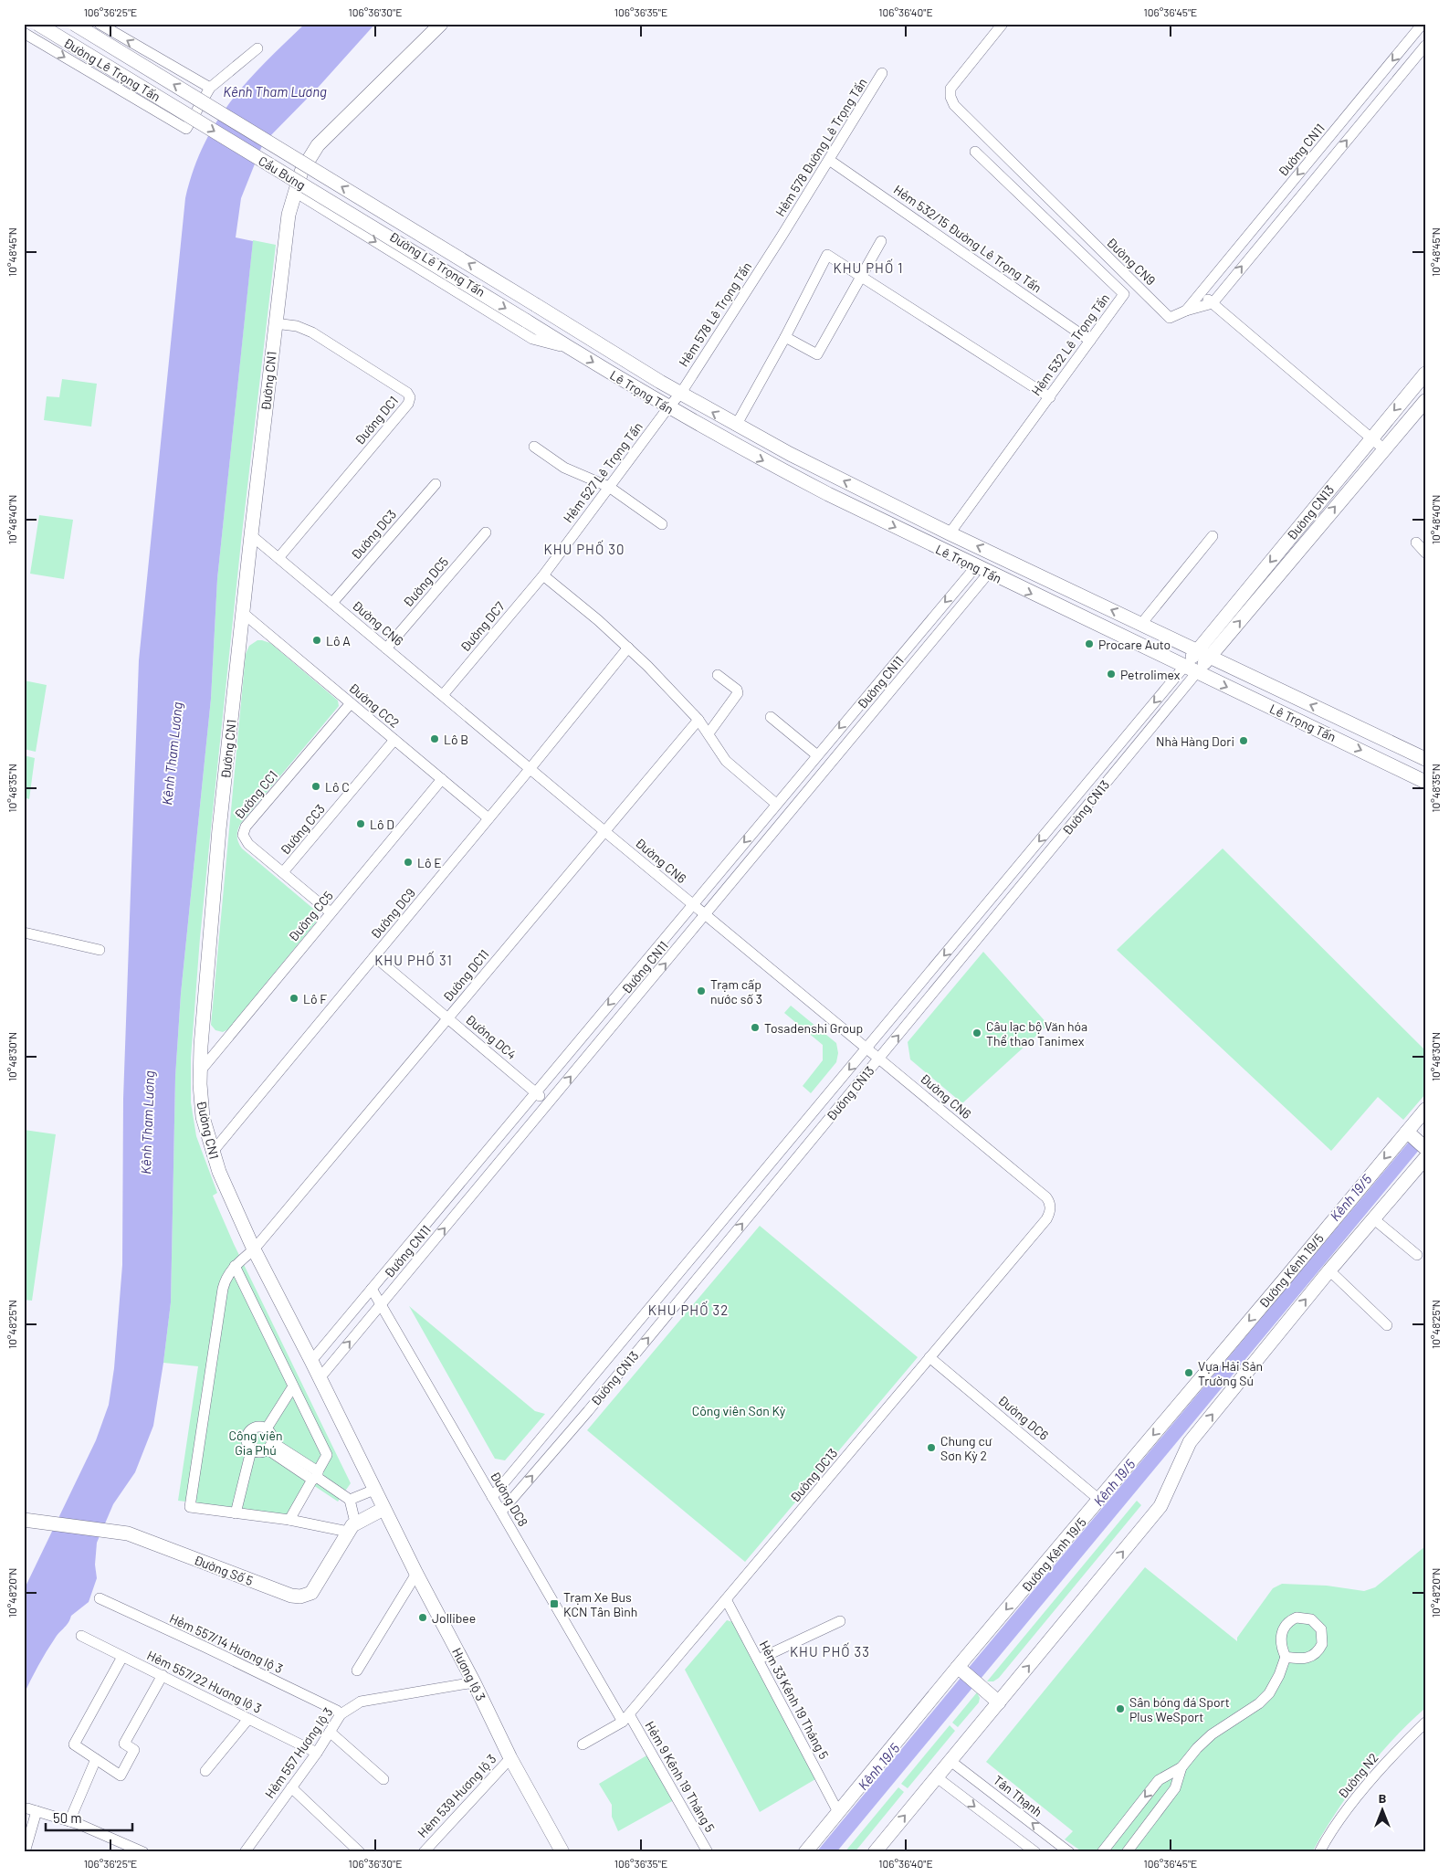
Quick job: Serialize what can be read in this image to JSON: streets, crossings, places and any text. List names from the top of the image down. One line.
{"streets":{"street":["Đường Lê Trọng Tấn","Hẻm 578 Đường Lê Trọng Tấn","Đường CN11","Cầu Bưng","Hẻm 532/15 Đường Lê Trọng Tấn","Đường CN9","Hẻm 578 Lê Trọng Tấn","Hẻm 532 Lê Trọng Tấn","Đường CN1","Lê Trọng Tấn","Đường DC1","Hẻm 527 Lê Trọng Tấn","Đường CN13","Đường DC3","Đường DC5","Đường CN6","Đường DC7","Đường CC2","Đường CC1","Đường CC3","Đường DC9","Đường CC5","Đường DC11","Đường DC4","Đường Kênh 19/5","Đường DC6","Đường DC13","Đường DC8","Đường Số 5","Hẻm 557/14 Hương lộ 3","Hương lộ 3","Hẻm 557/22 Hương lộ 3","Hẻm 33 Kênh 19 Tháng 5","Hẻm 557 Hương lộ 3","Đường N2","Hẻm 9 Kênh 19 Tháng 5","Hẻm 539 Hương lộ 3","Tân Thạnh"]},"crossings":[["Đường Lê Trọng Tấn","Đường CN1"],["Đường Lê Trọng Tấn","Lê Trọng Tấn"],["Hẻm 578 Đường Lê Trọng Tấn","Hẻm 532/15 Đường Lê Trọng Tấn"],["Hẻm 578 Đường Lê Trọng Tấn","Hẻm 578 Lê Trọng Tấn"],["Đường CN11","Đường CN9"],["Đường CN11","Đường CN1"],["Đường CN11","Lê Trọng Tấn"],["Đường CN11","Đường CN6"],["Đường CN11","Đường DC4"],["Đường CN11","Đường DC8"],["Cầu Bưng","Lê Trọng Tấn"],["Hẻm 532/15 Đường Lê Trọng Tấn","Hẻm 532 Lê Trọng Tấn"],["Hẻm 578 Lê Trọng Tấn","Lê Trọng Tấn"],["Hẻm 578 Lê Trọng Tấn","Hẻm 527 Lê Trọng Tấn"],["Hẻm 532 Lê Trọng Tấn","Lê Trọng Tấn"],["Đường CN1","Đường DC1"],["Đường CN1","Đường CN6"],["Đường CN1","Đường CC2"],["Đường CN1","Đường DC9"],["Đường CN1","Đường CC5"],["Đường CN1","Đường DC11"],["Đường CN1","Hương lộ 3"],["Lê Trọng Tấn","Hẻm 527 Lê Trọng Tấn"],["Lê Trọng Tấn","Đường CN13"],["Đường DC1","Đường CN6"],["Hẻm 527 Lê Trọng Tấn","Đường DC7"],["Đường CN13","Đường CN6"],["Đường CN13","Đường DC8"],["Đường DC3","Đường CN6"],["Đường DC5","Đường CN6"],["Đường CN6","Đường DC7"],["Đường CN6","Đường DC9"],["Đường CN6","Đường DC11"],["Đường CN6","Đường DC13"],["Đường CC2","Đường CC1"],["Đường CC2","Đường CC3"],["Đường CC2","Đường DC9"],["Đường CC2","Đường CC5"],["Đường CC1","Đường CC3"],["Đường CC1","Đường CC5"],["Đường DC9","Đường DC4"],["Đường DC11","Đường DC4"],["Đường Kênh 19/5","Đường DC6"],["Đường Kênh 19/5","Hẻm 33 Kênh 19 Tháng 5"],["Đường Kênh 19/5","Tân Thạnh"],["Đường DC6","Đường DC13"],["Đường DC13","Đường DC8"],["Đường DC13","Hẻm 33 Kênh 19 Tháng 5"],["Đường DC13","Hẻm 9 Kênh 19 Tháng 5"],["Đường DC8","Hẻm 9 Kênh 19 Tháng 5"],["Hẻm 557/14 Hương lộ 3","Hẻm 557 Hương lộ 3"],["Hương lộ 3","Hẻm 557 Hương lộ 3"],["Hương lộ 3","Hẻm 539 Hương lộ 3"],["Hẻm 557/22 Hương lộ 3","Hẻm 557 Hương lộ 3"]],"one_way":["Đường Lê Trọng Tấn"],"districts":["KHU PHỐ 1","KHU PHỐ 30","KHU PHỐ 31","KHU PHỐ 32","KHU PHỐ 33"],"water":["Kênh Tham Lương","Kênh 19/5"],"parks":["Công viên Sơn Kỳ","Công viên Gia Phú"],"places":{"other":["Lô A","Procare Auto","Petrolimex","Lô B","Nhà Hàng Dori","Lô C","Lô D","Lô E","Trạm cấp nước số 3","Lô F","Tosadenshi Group","Câu lạc bộ Văn hóa Thể thao Tanimex","Vựa Hải Sản Trường Sú","Chung cư Sơn Kỳ 2","Jollibee","Sân bóng đá Sport Plus WeSport"],"transit":["Trạm Xe Bus KCN Tân Bình"]},"scale_bar":"50 m","north":"top","coordinates":["106°36'25\"E","106°36'30\"E","106°36'35\"E","106°36'40\"E","106°36'45\"E","10°48'45\"N","10°48'40\"N","10°48'35\"N","10°48'30\"N","10°48'25\"N","10°48'20\"N"]}
